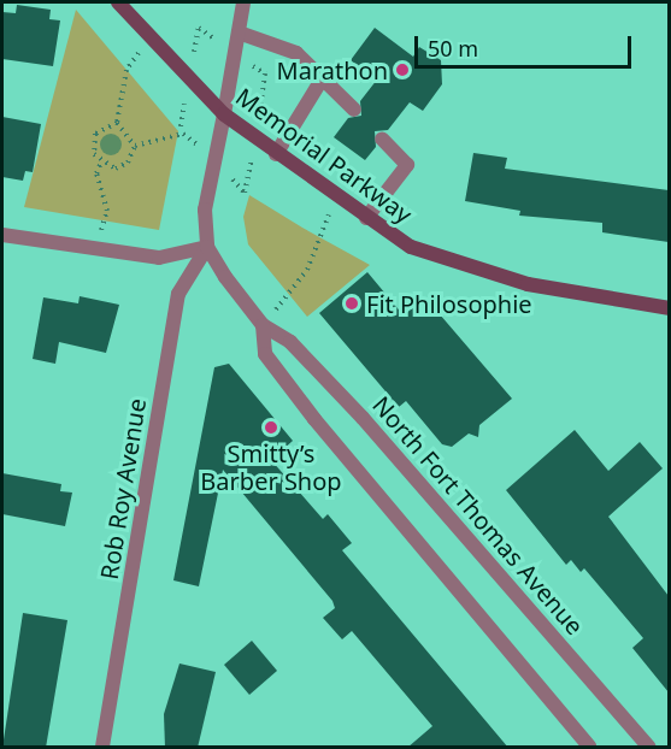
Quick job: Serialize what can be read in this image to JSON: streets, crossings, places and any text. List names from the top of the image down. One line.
{"streets":{"main road":["Memorial Parkway"],"street":["Rob Roy Avenue","North Fort Thomas Avenue"]},"crossings":[["Rob Roy Avenue","North Fort Thomas Avenue"]],"places":["Marathon","Fit Philosophie","Smitty’s Barber Shop"],"scale_bar":"50 m"}
